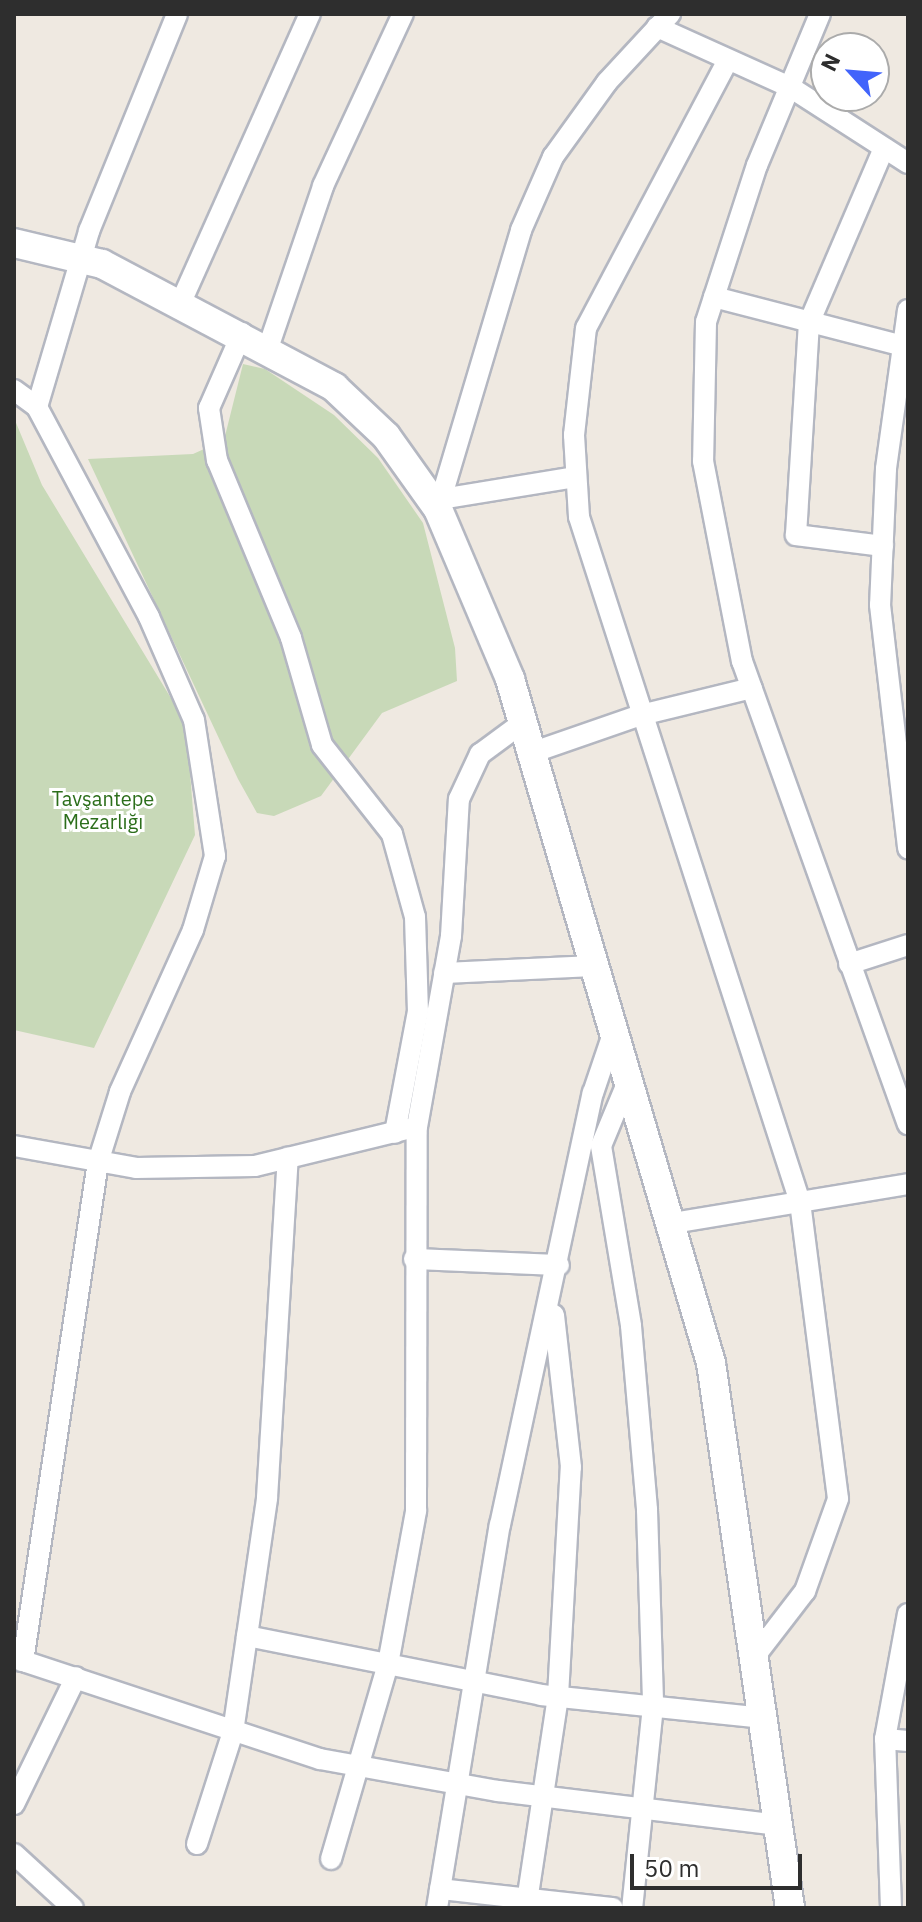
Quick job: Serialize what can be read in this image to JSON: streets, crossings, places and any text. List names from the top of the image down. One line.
{"parks":["Tavşantepe Mezarlığı"],"scale_bar":"50 m","north":"top left"}
